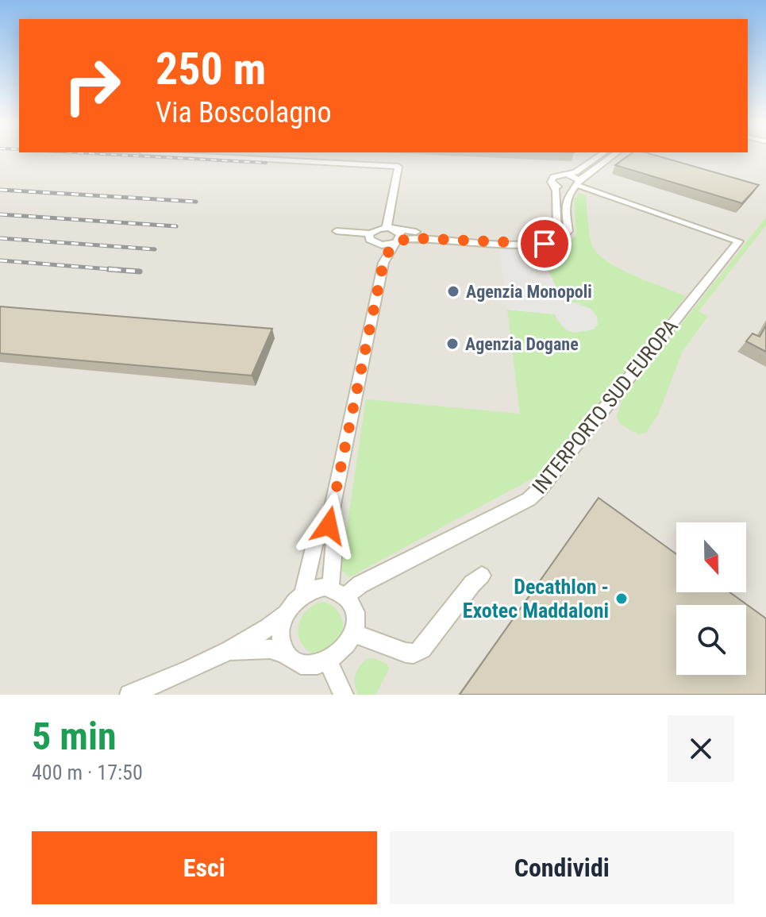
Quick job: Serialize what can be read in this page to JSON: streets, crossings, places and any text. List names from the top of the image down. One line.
{"streets":{"street":["INTERPORTO SUD EUROPA"]},"places":["Agenzia Monopoli","Agenzia Dogane","Decathlon - Exotec Maddaloni"],"north":"bottom","page":{"turn":["250 m","Via Boscolagno"],"heading":["5 min","400 m · 17:50"],"buttons":["Esci","Condividi"]}}
